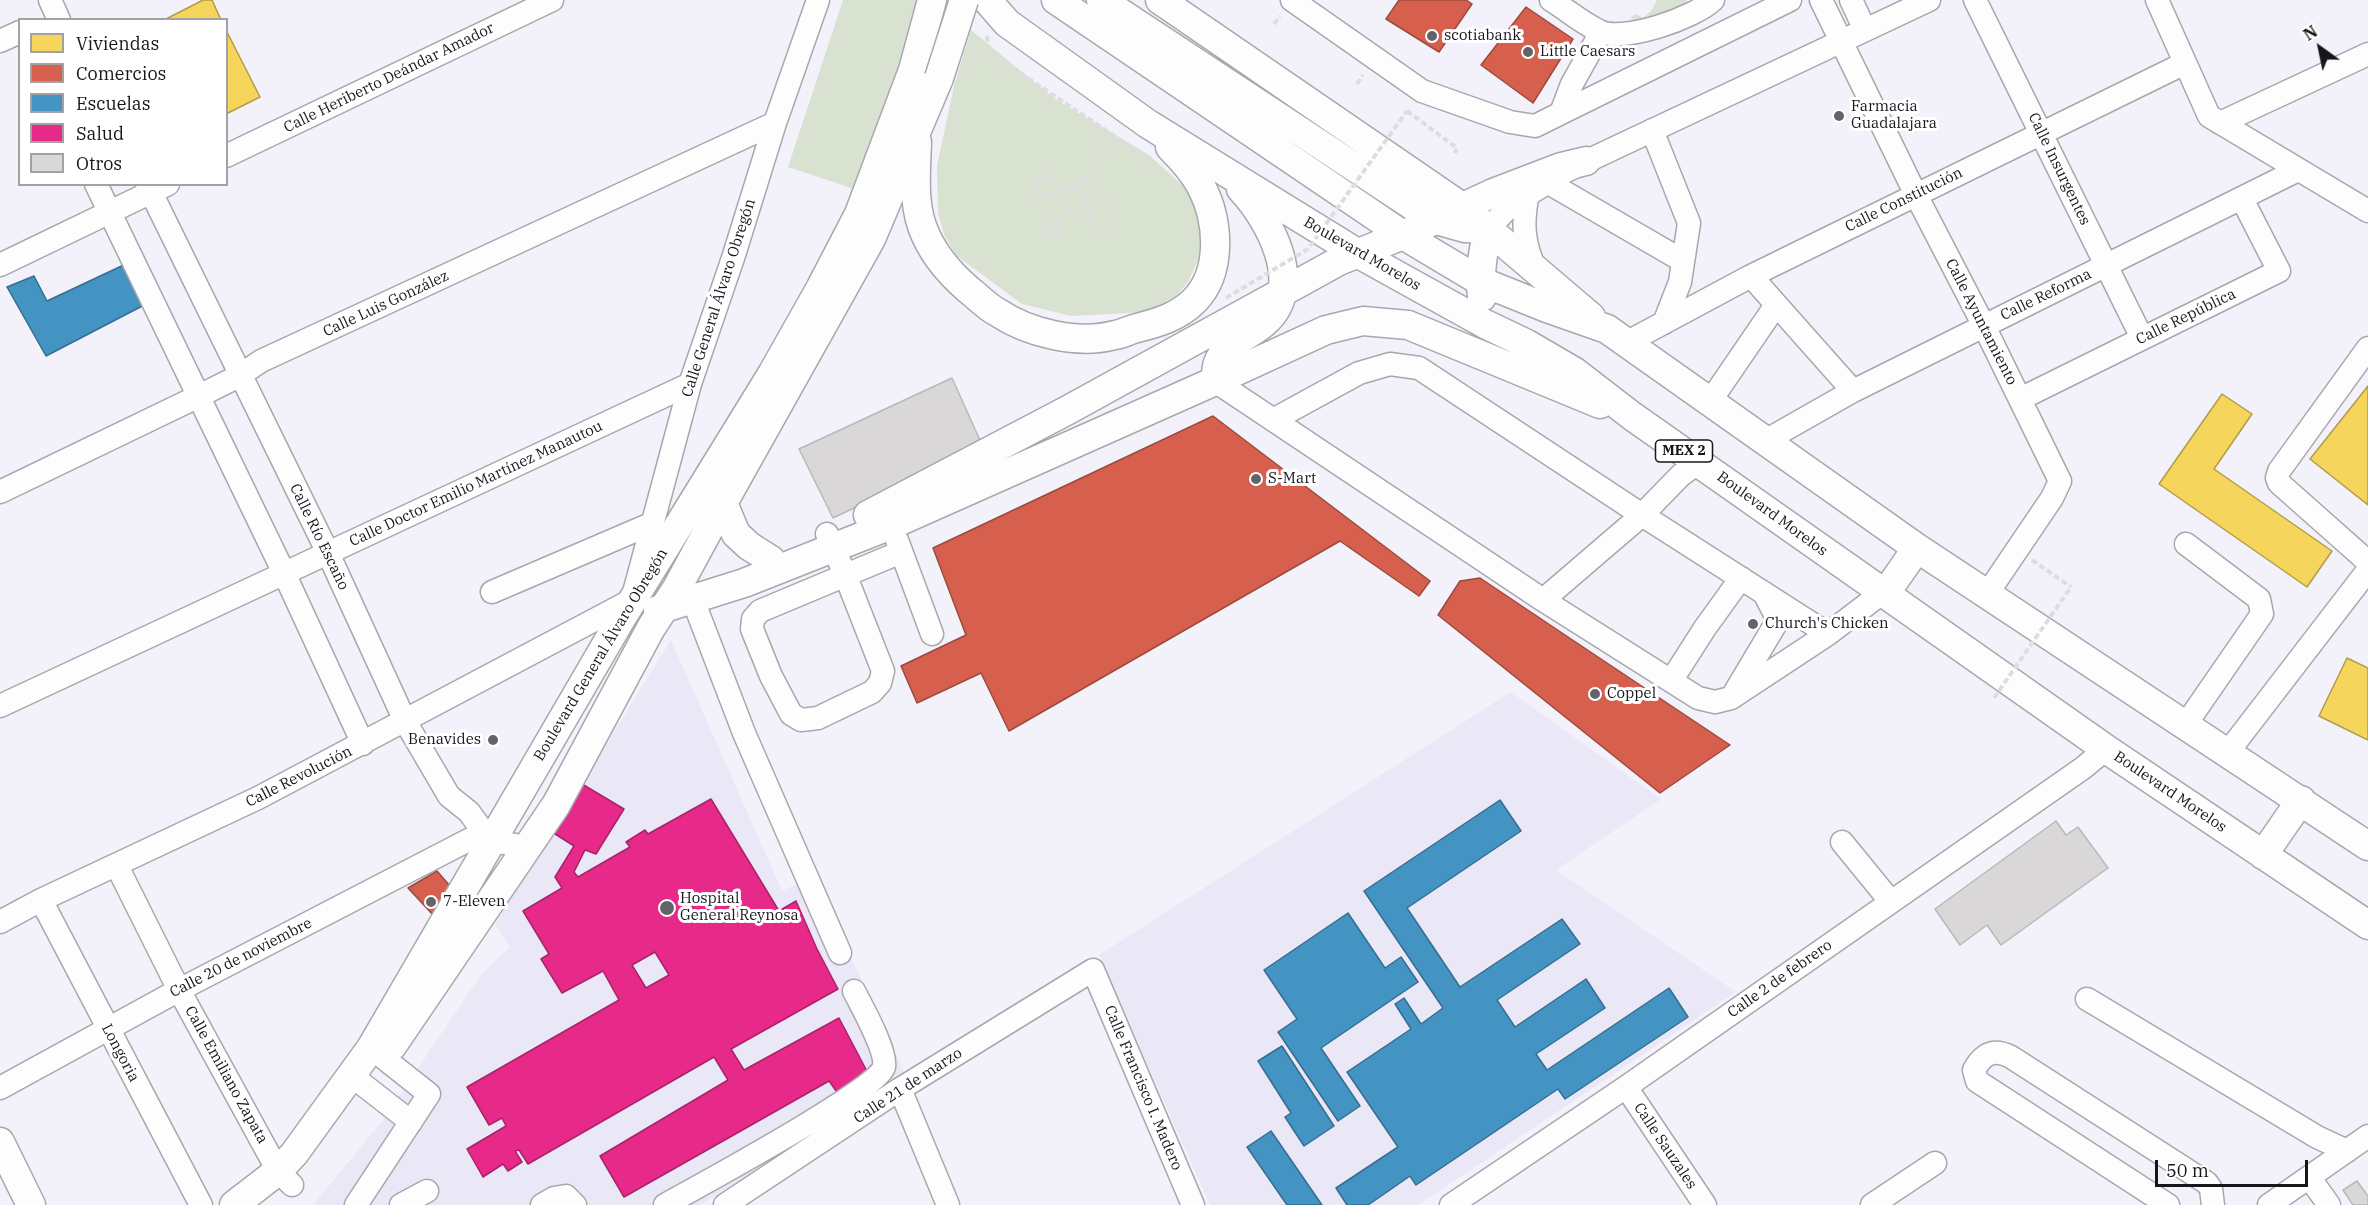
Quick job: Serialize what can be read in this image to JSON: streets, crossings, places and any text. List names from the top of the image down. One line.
{"streets":{"main road":["Boulevard Morelos","MEX 2","Boulevard General Álvaro Obregón"],"street":["Calle Heriberto Deándar Amador","Calle Insurgentes","Calle Constitución","Calle Reforma","Calle General Álvaro Obregón","Calle Luis González","Calle República","Calle Ayuntamiento","Calle Doctor Emilio Martínez Manautou","Calle Río Escaño","Calle Revolución","Calle 20 de noviembre","Calle 2 de febrero","Longoria","Calle Emiliano Zapata","Calle 21 de marzo","Calle Francisco I. Madero","Calle Sauzales"]},"crossings":[["Calle Insurgentes","Calle Constitución"],["Calle Insurgentes","Calle Reforma"],["Calle Insurgentes","Calle República"],["Calle Constitución","Calle Ayuntamiento"],["Boulevard Morelos","Calle 2 de febrero"],["Calle Reforma","Calle República"],["Calle Reforma","Calle Ayuntamiento"],["Calle General Álvaro Obregón","Calle Luis González"],["Calle General Álvaro Obregón","Calle Doctor Emilio Martínez Manautou"],["Calle General Álvaro Obregón","Boulevard General Álvaro Obregón"],["Calle General Álvaro Obregón","Calle Revolución"],["Calle Luis González","Calle Río Escaño"],["Calle República","Calle Ayuntamiento"],["Calle Doctor Emilio Martínez Manautou","Calle Río Escaño"],["Calle Río Escaño","Boulevard General Álvaro Obregón"],["Calle Río Escaño","Calle Revolución"],["Calle Río Escaño","Calle 20 de noviembre"],["Boulevard General Álvaro Obregón","Calle Revolución"],["Boulevard General Álvaro Obregón","Calle 20 de noviembre"],["Boulevard General Álvaro Obregón","Calle Emiliano Zapata"],["Calle Revolución","Longoria"],["Calle Revolución","Calle Emiliano Zapata"],["Calle 20 de noviembre","Longoria"],["Calle 20 de noviembre","Calle Emiliano Zapata"],["Calle 2 de febrero","Calle Sauzales"],["Calle 21 de marzo","Calle Francisco I. Madero"]],"places":["scotiabank","Little Caesars","Farmacia Guadalajara","S-Mart","Church's Chicken","Coppel","Benavides","7-Eleven","Hospital General Reynosa"],"legend":["Viviendas","Comercios","Escuelas","Salud","Otros"],"scale_bar":"50 m","north":"top left"}
